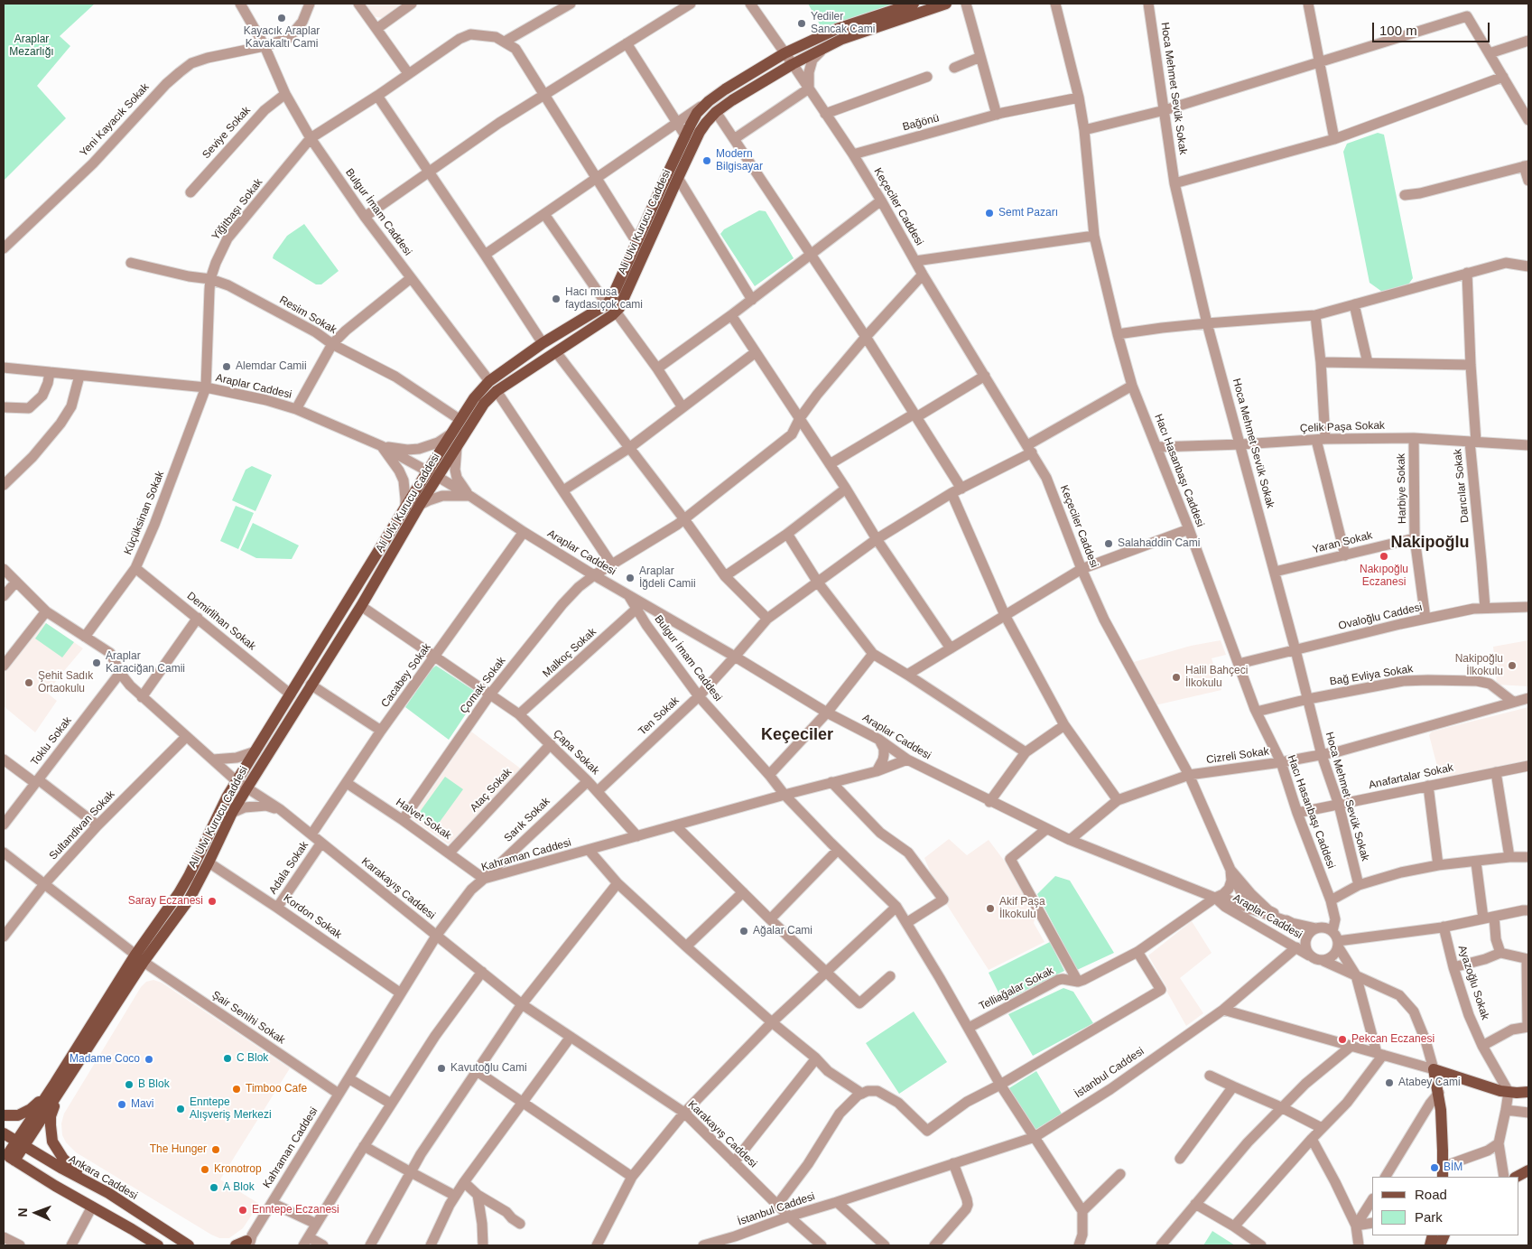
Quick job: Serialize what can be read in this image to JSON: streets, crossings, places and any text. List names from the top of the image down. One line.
{"streets":{"main road":["Ali Ulvi Kurucu Caddesi","Ankara Caddesi"],"street":["Hoca Mehmet Sevük Sokak","Yeni Kayacık Sokak","Bağönü","Seviye Sokak","Keçeciler Caddesi","Yiğitbaşı Sokak","Bulgur İmam Caddesi","Resim Sokak","Araplar Caddesi","Çelik Paşa Sokak","Hacı Hasanbaşı Caddesi","Darıcılar Sokak","Harbiye Sokak","Küçüksinan Sokak","Yaran Sokak","Ovaloğlu Caddesi","Demirlihan Sokak","Malkoç Sokak","Cacabey Sokak","Bağ Evliya Sokak","Çomak Sokak","Ten Sokak","Toklu Sokak","Çapa Sokak","Cizreli Sokak","Anafartalar Sokak","Ataç Sokak","Halvet Sokak","Sarık Sokak","Sultandivan Sokak","Kahraman Caddesi","Adala Sokak","Karakayış Caddesi","Kordon Sokak","Ayazoğlu Sokak","Telliağalar Sokak","Şair Senihi Sokak","İstanbul Caddesi"]},"crossings":[["Hoca Mehmet Sevük Sokak","Çelik Paşa Sokak"],["Hoca Mehmet Sevük Sokak","Yaran Sokak"],["Hoca Mehmet Sevük Sokak","Ovaloğlu Caddesi"],["Hoca Mehmet Sevük Sokak","Bağ Evliya Sokak"],["Hoca Mehmet Sevük Sokak","Cizreli Sokak"],["Hoca Mehmet Sevük Sokak","Anafartalar Sokak"],["Yeni Kayacık Sokak","Bulgur İmam Caddesi"],["Bağönü","Keçeciler Caddesi"],["Bağönü","Hacı Hasanbaşı Caddesi"],["Seviye Sokak","Bulgur İmam Caddesi"],["Keçeciler Caddesi","Ali Ulvi Kurucu Caddesi"],["Keçeciler Caddesi","Araplar Caddesi"],["Keçeciler Caddesi","Hacı Hasanbaşı Caddesi"],["Keçeciler Caddesi","Çomak Sokak"],["Keçeciler Caddesi","Ten Sokak"],["Keçeciler Caddesi","Cizreli Sokak"],["Keçeciler Caddesi","Telliağalar Sokak"],["Yiğitbaşı Sokak","Bulgur İmam Caddesi"],["Yiğitbaşı Sokak","Resim Sokak"],["Yiğitbaşı Sokak","Araplar Caddesi"],["Yiğitbaşı Sokak","Küçüksinan Sokak"],["Bulgur İmam Caddesi","Ali Ulvi Kurucu Caddesi"],["Bulgur İmam Caddesi","Araplar Caddesi"],["Bulgur İmam Caddesi","Malkoç Sokak"],["Bulgur İmam Caddesi","Ten Sokak"],["Bulgur İmam Caddesi","Kahraman Caddesi"],["Bulgur İmam Caddesi","Telliağalar Sokak"],["Bulgur İmam Caddesi","İstanbul Caddesi"],["Ali Ulvi Kurucu Caddesi","Resim Sokak"],["Ali Ulvi Kurucu Caddesi","Araplar Caddesi"],["Ali Ulvi Kurucu Caddesi","Demirlihan Sokak"],["Ali Ulvi Kurucu Caddesi","Çapa Sokak"],["Ali Ulvi Kurucu Caddesi","Karakayış Caddesi"],["Ali Ulvi Kurucu Caddesi","Kordon Sokak"],["Ali Ulvi Kurucu Caddesi","Şair Senihi Sokak"],["Ali Ulvi Kurucu Caddesi","Ankara Caddesi"],["Araplar Caddesi","Hacı Hasanbaşı Caddesi"],["Araplar Caddesi","Küçüksinan Sokak"],["Araplar Caddesi","Cacabey Sokak"],["Araplar Caddesi","Çomak Sokak"],["Araplar Caddesi","Ten Sokak"],["Araplar Caddesi","Cizreli Sokak"],["Araplar Caddesi","Kahraman Caddesi"],["Araplar Caddesi","Telliağalar Sokak"],["Araplar Caddesi","İstanbul Caddesi"],["Çelik Paşa Sokak","Hacı Hasanbaşı Caddesi"],["Çelik Paşa Sokak","Darıcılar Sokak"],["Çelik Paşa Sokak","Harbiye Sokak"],["Hacı Hasanbaşı Caddesi","Ovaloğlu Caddesi"],["Hacı Hasanbaşı Caddesi","Bağ Evliya Sokak"],["Hacı Hasanbaşı Caddesi","Ten Sokak"],["Hacı Hasanbaşı Caddesi","Cizreli Sokak"],["Hacı Hasanbaşı Caddesi","Anafartalar Sokak"],["Darıcılar Sokak","Ovaloğlu Caddesi"],["Harbiye Sokak","Yaran Sokak"],["Harbiye Sokak","Ovaloğlu Caddesi"],["Küçüksinan Sokak","Demirlihan Sokak"],["Küçüksinan Sokak","Karakayış Caddesi"],["Malkoç Sokak","Çapa Sokak"],["Cacabey Sokak","Çapa Sokak"],["Cacabey Sokak","Halvet Sokak"],["Cacabey Sokak","Karakayış Caddesi"],["Bağ Evliya Sokak","Cizreli Sokak"],["Çomak Sokak","Çapa Sokak"],["Çomak Sokak","Halvet Sokak"],["Ten Sokak","Çapa Sokak"],["Toklu Sokak","Karakayış Caddesi"],["Çapa Sokak","Ataç Sokak"],["Çapa Sokak","Sarık Sokak"],["Çapa Sokak","Kahraman Caddesi"],["Ataç Sokak","Halvet Sokak"],["Halvet Sokak","Sarık Sokak"],["Halvet Sokak","Kahraman Caddesi"],["Sarık Sokak","Kahraman Caddesi"],["Sultandivan Sokak","Karakayış Caddesi"],["Sultandivan Sokak","Şair Senihi Sokak"],["Kahraman Caddesi","Karakayış Caddesi"],["Kahraman Caddesi","Kordon Sokak"],["Kahraman Caddesi","Şair Senihi Sokak"],["Adala Sokak","Karakayış Caddesi"],["Adala Sokak","Kordon Sokak"],["Karakayış Caddesi","İstanbul Caddesi"]],"districts":["Nakipoğlu","Keçeciler"],"parks":["Araplar Mezarlığı"],"places":["Kayacık Araplar Kavakaltı Cami","Yediler Sancak Cami","Modern Bilgisayar","Semt Pazarı","Hacı musa faydasıçok cami","Alemdar Camii","Salahaddin Cami","Nakıpoğlu Eczanesi","Araplar İğdeli Camii","Araplar Karaciğan Camii","Nakipoğlu İlkokulu","Halil Bahçeci İlkokulu","Şehit Sadık Ortaokulu","Saray Eczanesi","Akif Paşa İlkokulu","Ağalar Cami","Pekcan Eczanesi","C Blok","Madame Coco","Kavutoğlu Cami","Atabey Cami","B Blok","Timboo Cafe","Mavi","Enntepe Alışveriş Merkezi","The Hunger","BİM","Kronotrop","A Blok","Enntepe Eczanesi"],"legend":["Road","Park"],"scale_bar":"100 m","north":"left"}
